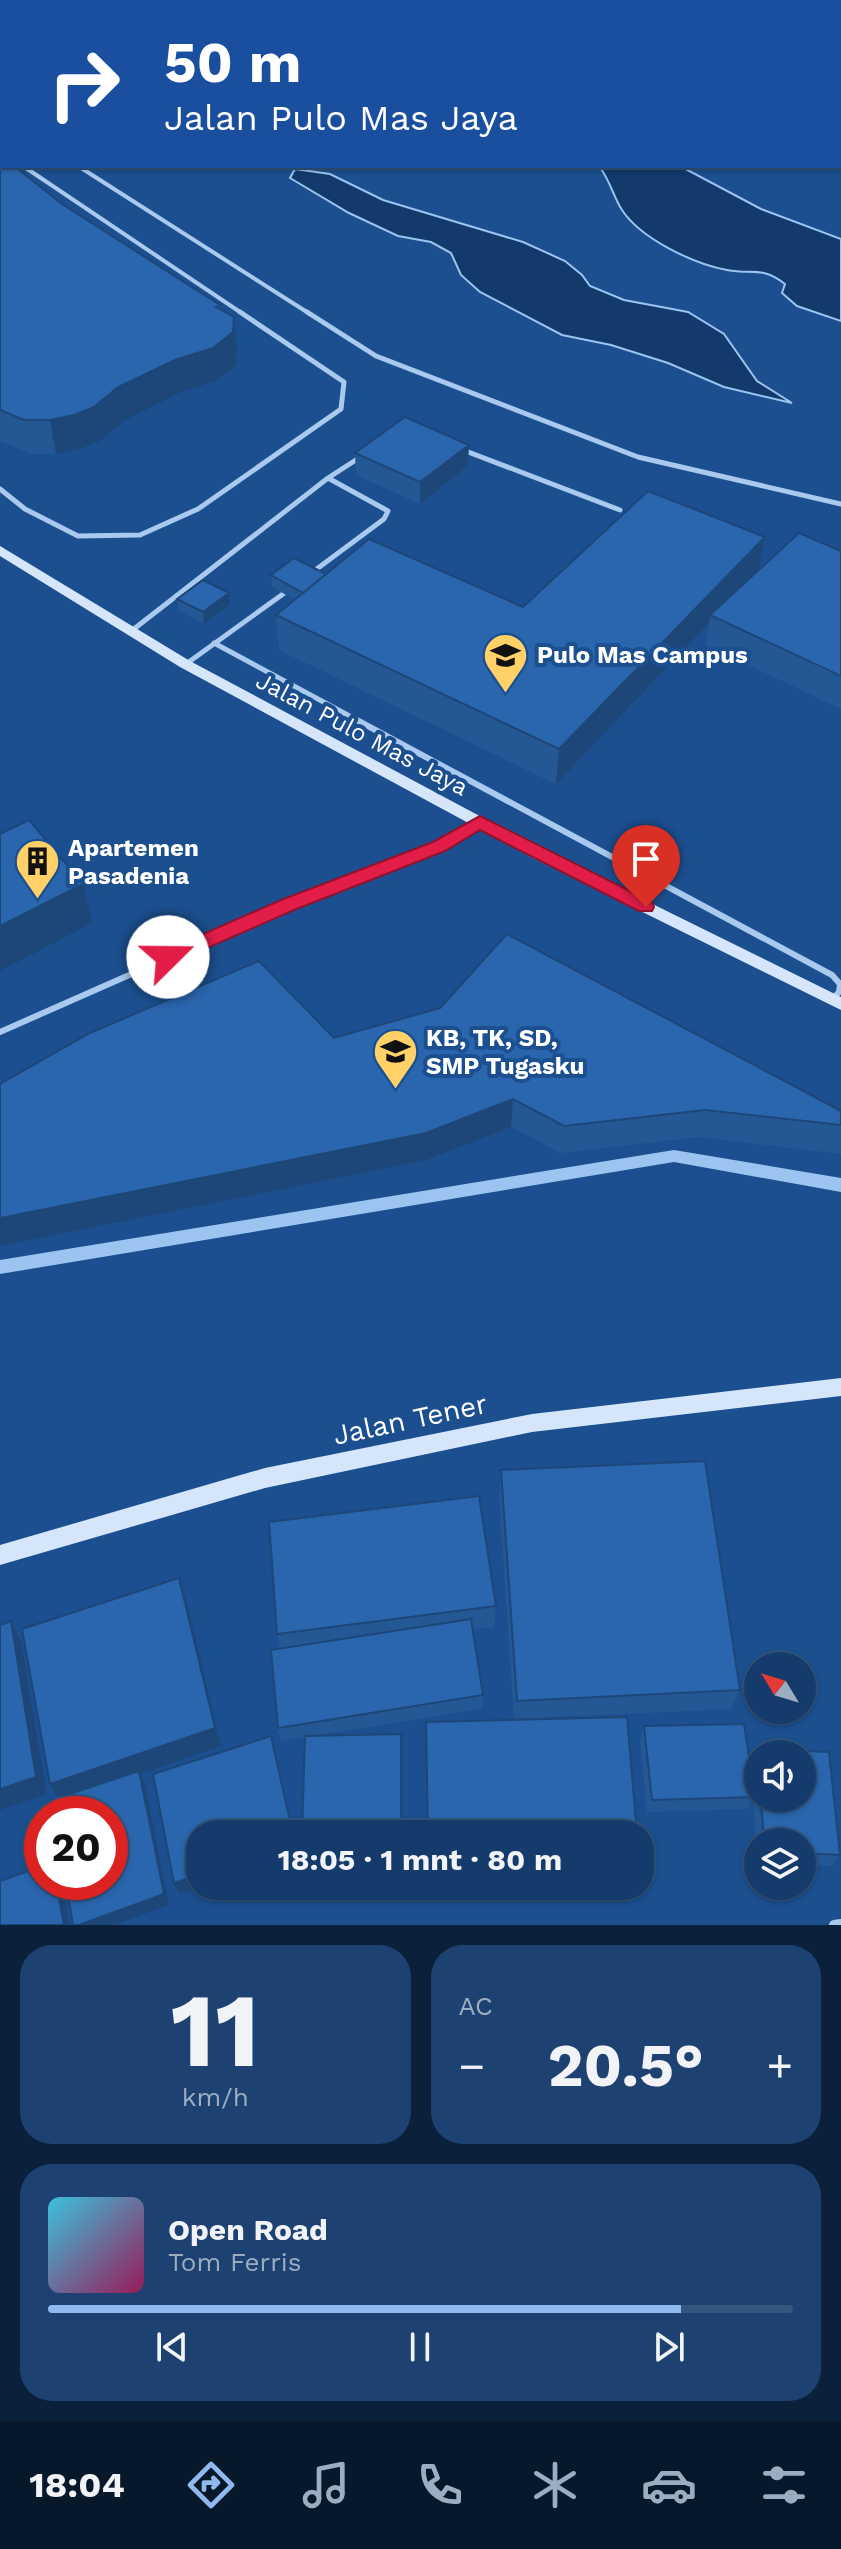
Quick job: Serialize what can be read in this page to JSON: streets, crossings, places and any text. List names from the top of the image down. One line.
{"streets":{"street":["Jalan Pulo Mas Jaya","Jalan Tener"]},"places":{"school or university":["Pulo Mas Campus","KB, TK, SD, SMP Tugasku"],"building":["Apartemen Pasadenia"]},"north":"top left","page":{"turn":["50 m","Jalan Pulo Mas Jaya"],"limit":"20","trip":"18:05 · 1 mnt · 80 m","tile":[["11","km/h"],"AC"],"heat":["−","20.5°","+"],"song":["Open Road","Tom Ferris"],"tabs":"18:04"}}
